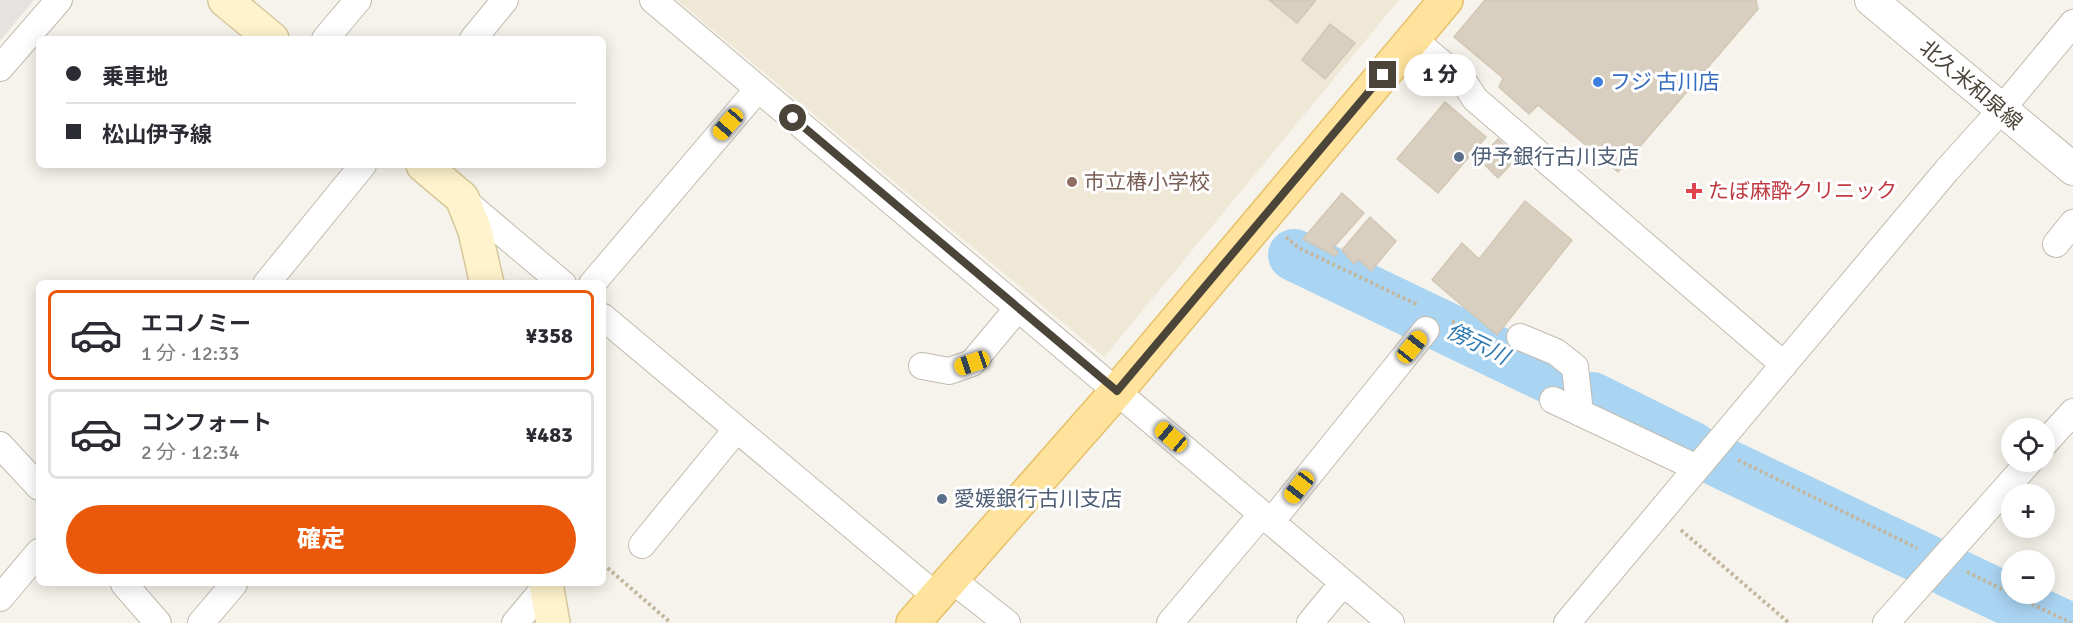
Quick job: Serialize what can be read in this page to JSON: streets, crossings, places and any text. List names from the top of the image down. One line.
{"streets":{"street":["北久米和泉線"]},"water":["傍示川"],"places":{"other":["フジ 古川店","伊予銀行古川支店","市立椿小学校","愛媛銀行古川支店"],"health":["たぼ麻酔クリニック"]},"page":{"banner":["乗車地","松山伊予線"],"bubble":"1 分","list":[{"name":"エコノミー","note":"1 分 · 12:33","value":"¥358"},{"name":"コンフォート","note":"2 分 · 12:34","value":"¥483"}],"map_buttons":["+","−"],"buttons":"確定"}}
